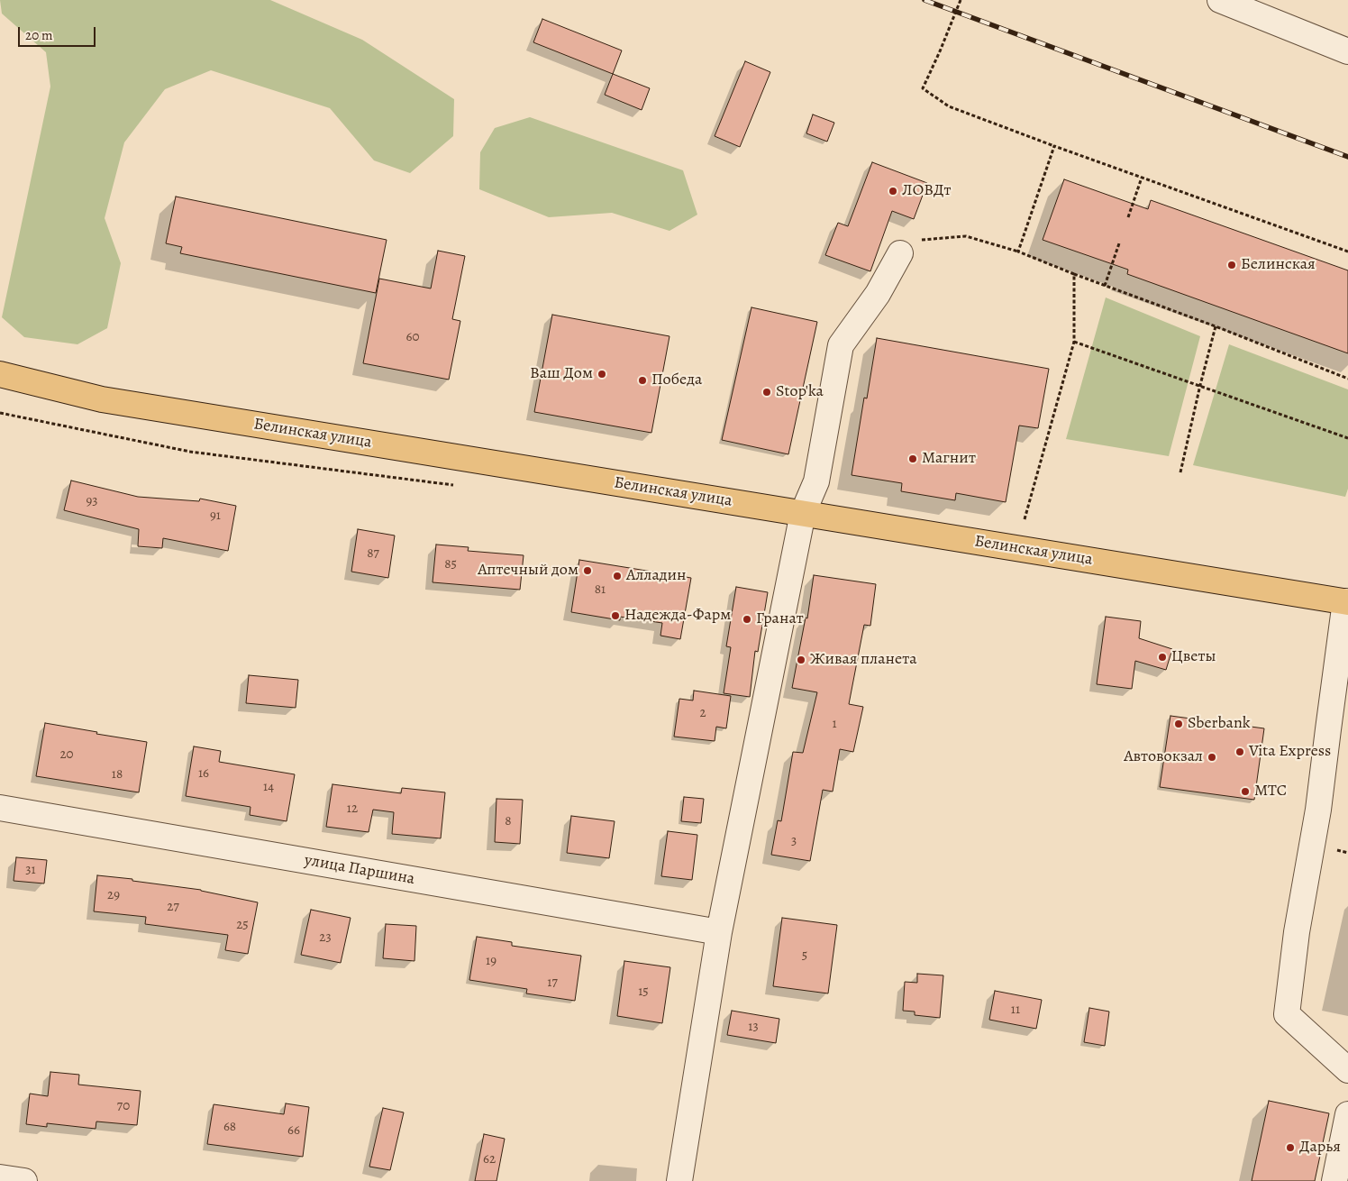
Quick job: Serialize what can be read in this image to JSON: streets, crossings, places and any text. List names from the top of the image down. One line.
{"streets":{"main road":["Белинская улица"],"street":["улица Паршина"]},"places":["ЛОВДт","Белинская","Ваш Дом","Победа","Stop'ka","Магнит","Аптечный дом","Алладин","Надежда-Фарм","Гранат","Цветы","Живая планета","Sberbank","Vita Express","Автовокзал","МТС","Дарья"],"house_numbers":["60","93","91","87","85","81","2","1","20","16","18","14","12","8","3","31","29","27","25","23","5","19","17","15","11","13","70","68","66","62"],"scale_bar":"20 m"}
